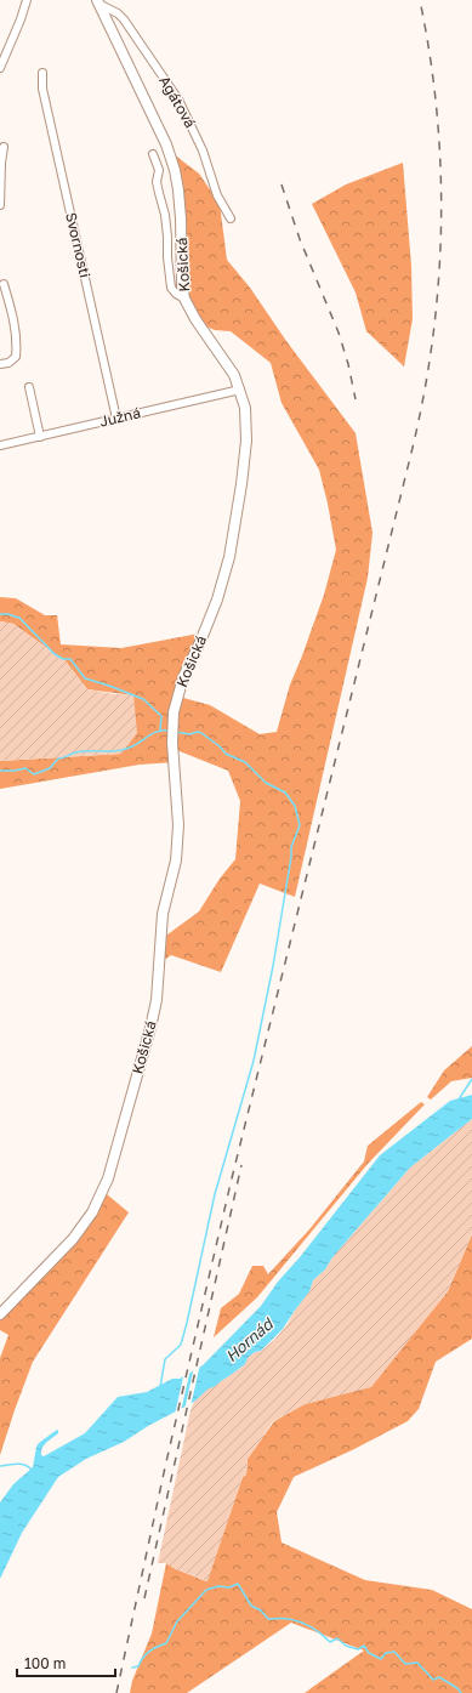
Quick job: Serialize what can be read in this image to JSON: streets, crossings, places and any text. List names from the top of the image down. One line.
{"streets":{"street":["Agátová","Svornosti","Košická","Južná"]},"crossings":[["Agátová","Košická"],["Svornosti","Južná"],["Košická","Južná"]],"water":["Hornád"],"scale_bar":"100 m"}
